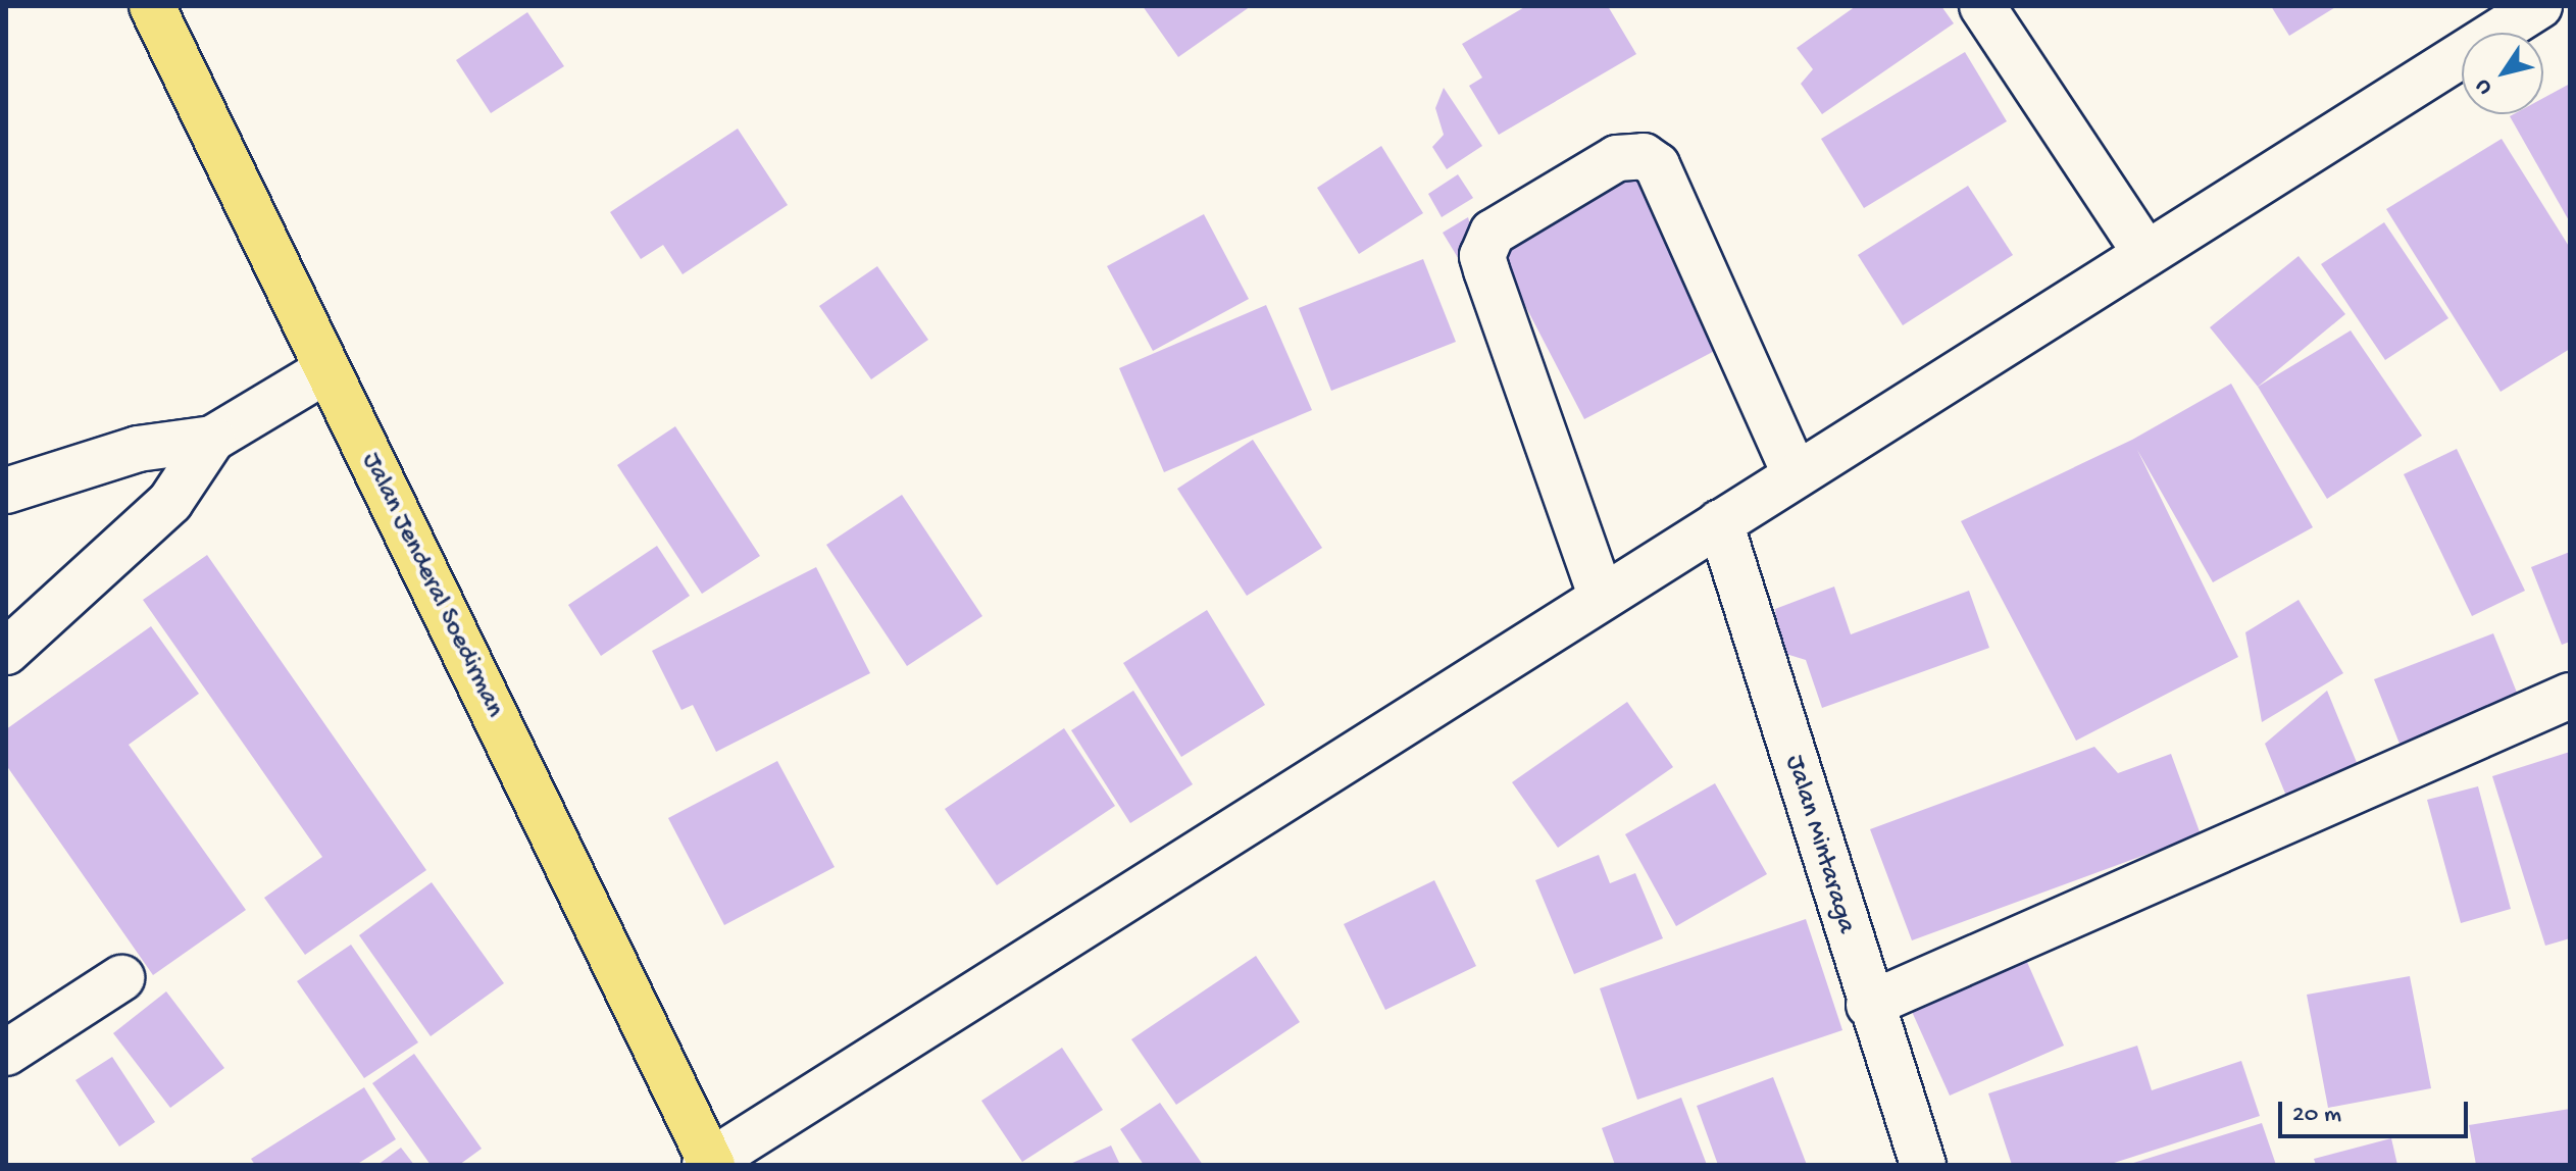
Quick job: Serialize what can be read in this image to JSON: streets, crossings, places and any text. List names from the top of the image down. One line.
{"streets":{"main road":["Jalan Jenderal Soedirman"],"street":["Jalan Mintaraga"]},"scale_bar":"20 m","north":"bottom left"}
